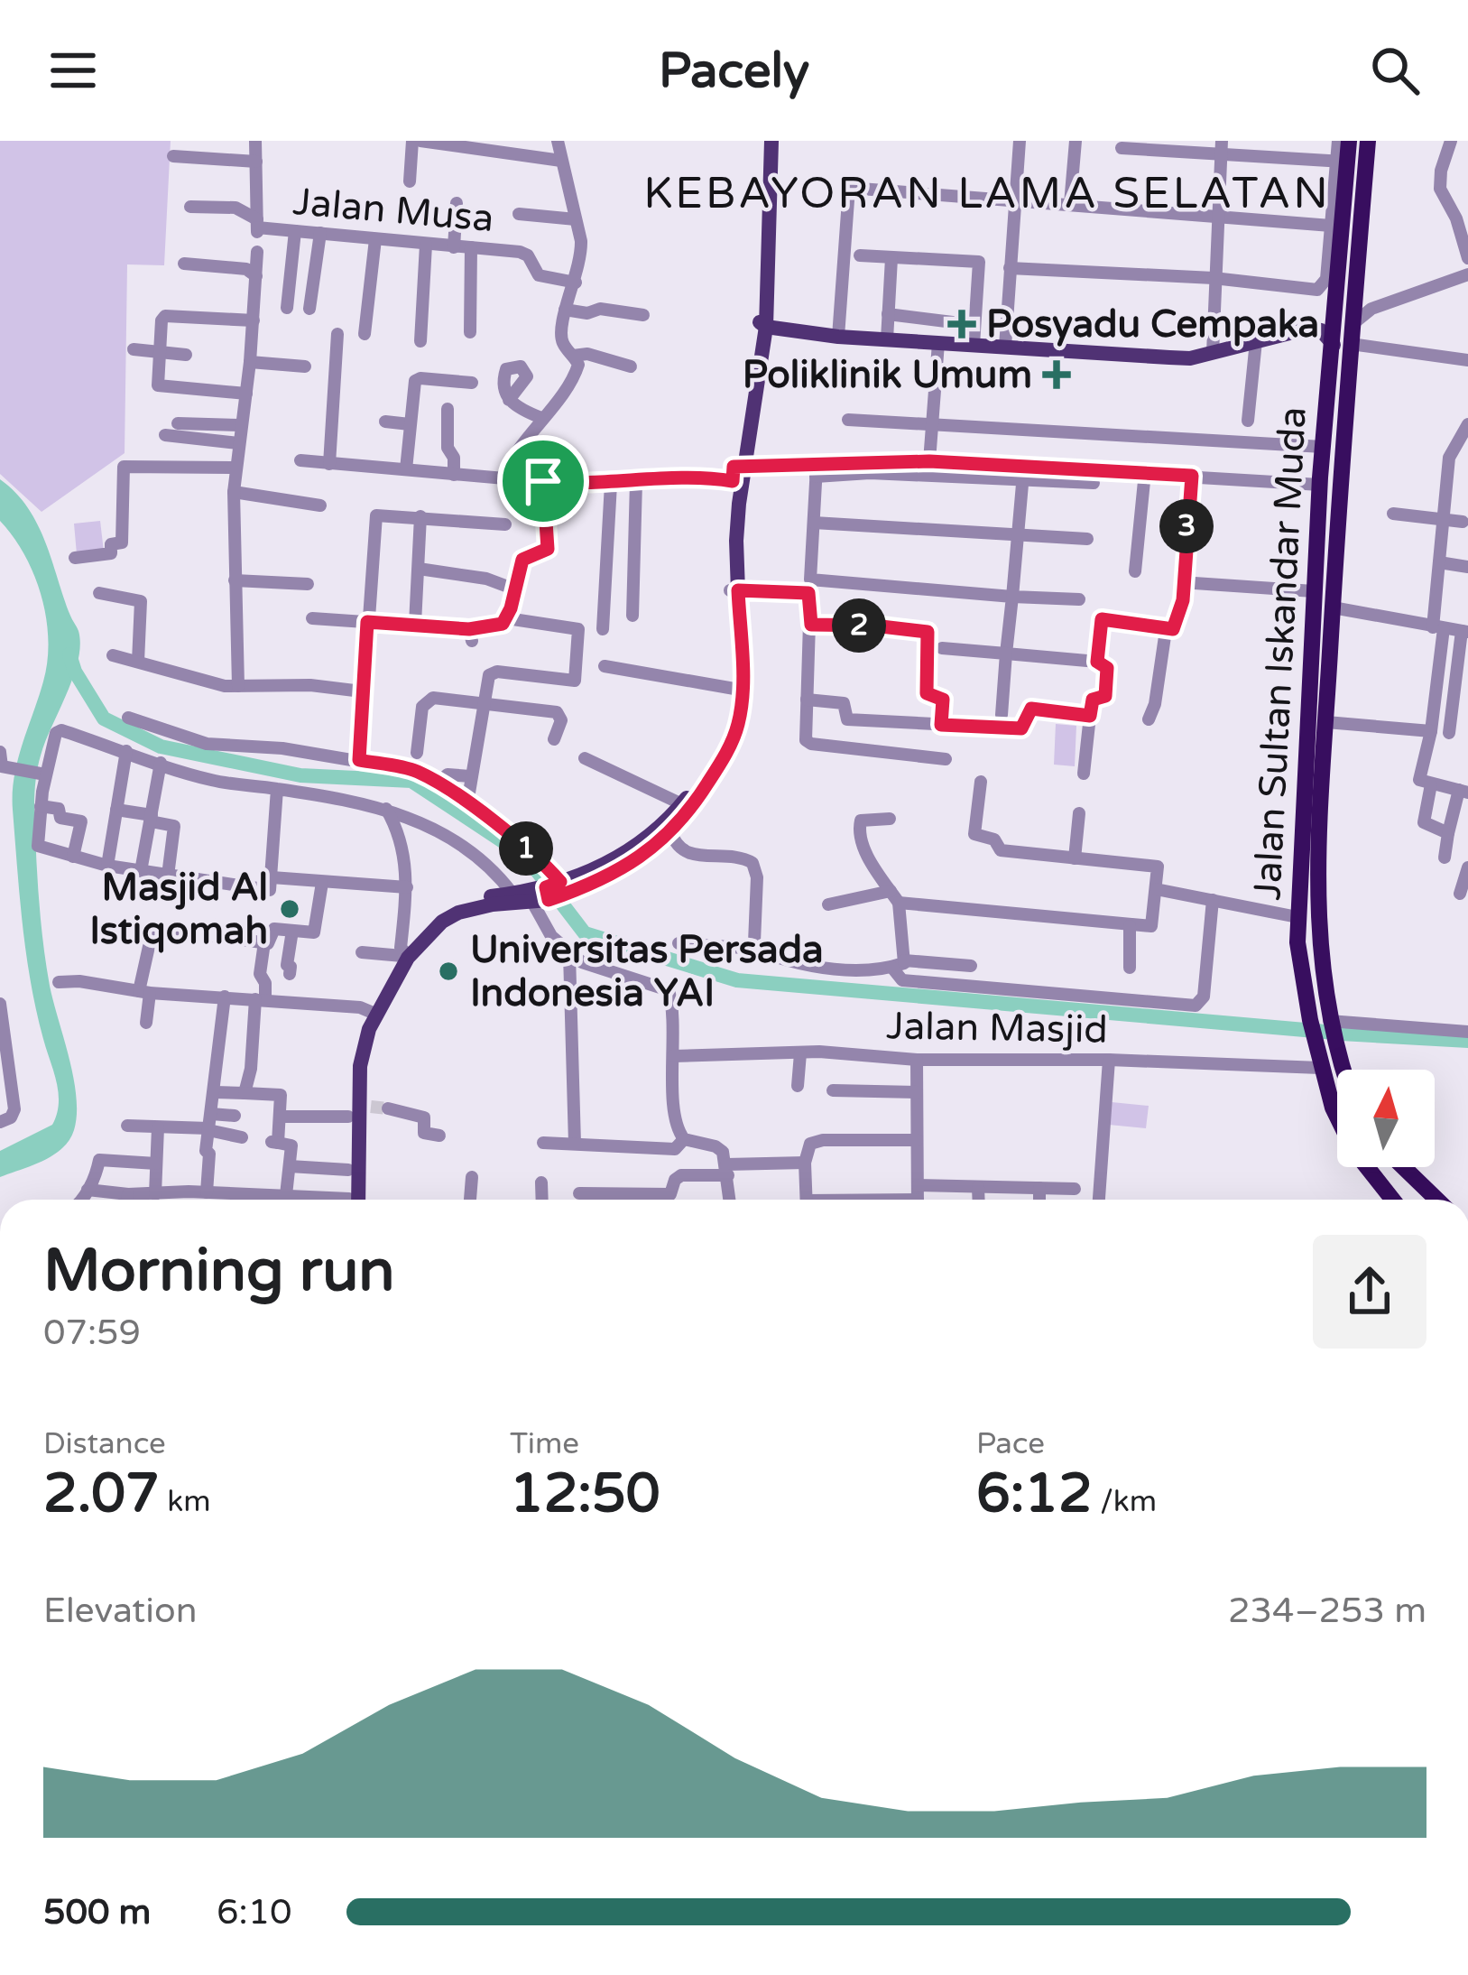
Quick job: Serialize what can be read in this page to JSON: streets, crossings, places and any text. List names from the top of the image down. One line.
{"streets":{"highway":["Jalan Sultan Iskandar Muda"],"street":["Jalan Musa","Jalan Masjid"]},"crossings":[["Jalan Sultan Iskandar Muda","Jalan Masjid"]],"districts":["KEBAYORAN LAMA SELATAN"],"places":{"health":["Posyadu Cempaka","Poliklinik Umum"],"other":["Masjid Al Istiqomah","Universitas Persada Indonesia YAI"]},"north":"top","page":{"header":"Pacely","pins":["3","2","1"],"heading":["Morning run","07:59"],"stats":[["Distance","2.07 km"],["Time","12:50"],["Pace","6:12 /km"]],"chart":["Elevation","234–253 m"],"list":[{"name":"500 m","note":"6:10"}]}}
